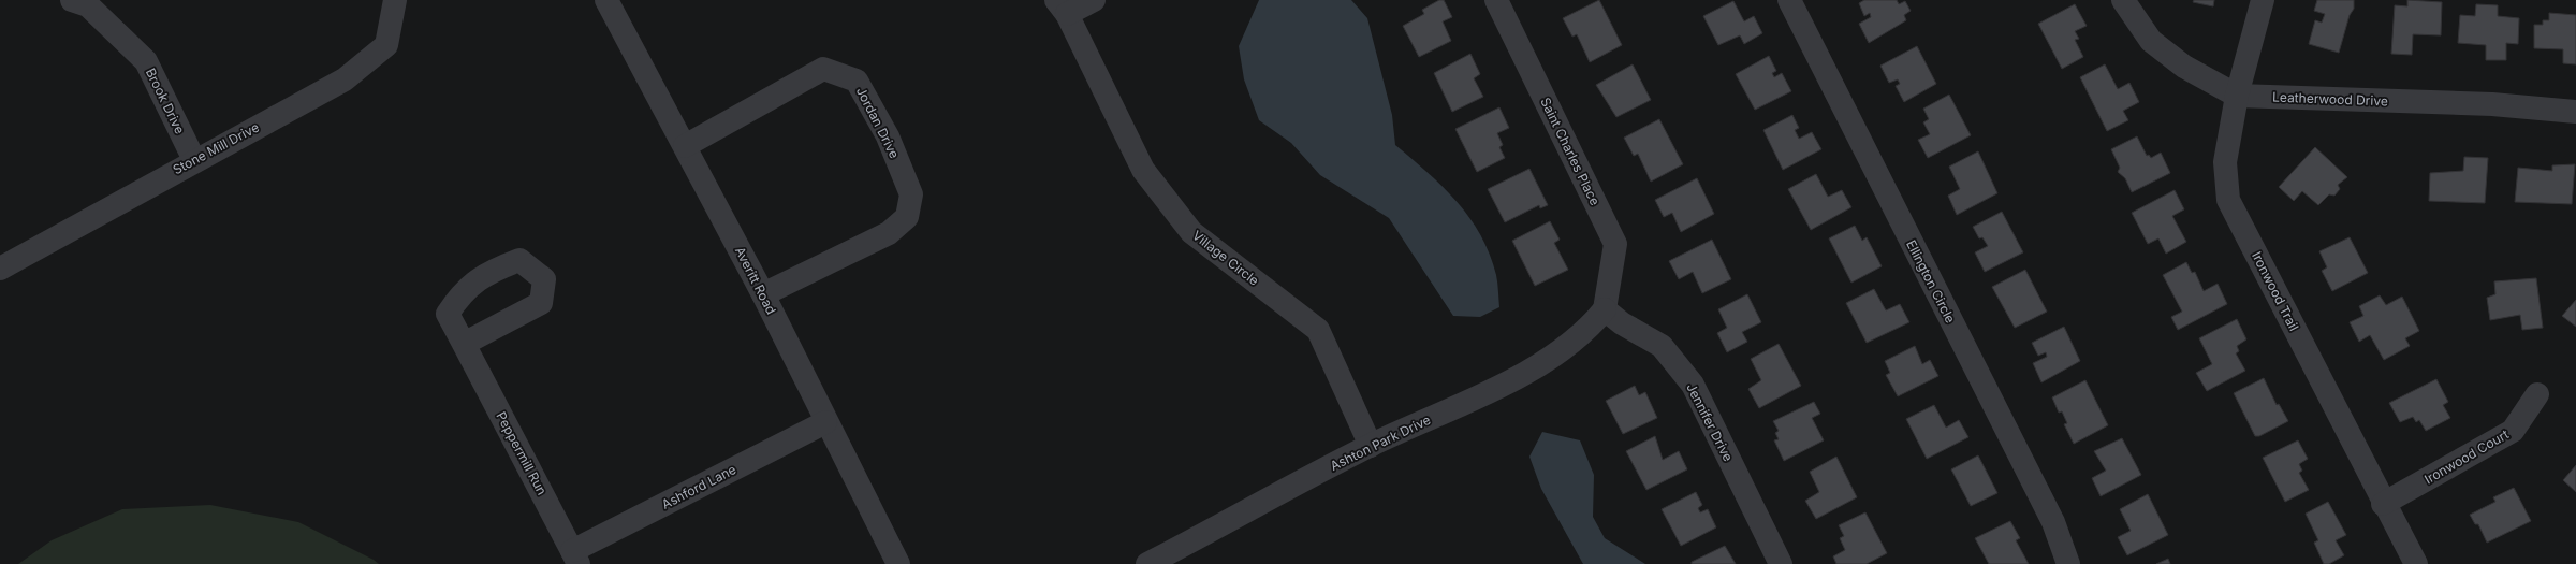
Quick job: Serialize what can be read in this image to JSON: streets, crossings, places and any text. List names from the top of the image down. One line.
{"streets":{"street":["Leatherwood Drive","Brook Drive","Jordan Drive","Stone Mill Drive","Saint Charles Place","Village Circle","Averitt Road","Ellington Circle","Ironwood Trail","Jennifer Drive","Ashton Park Drive","Peppermill Run","Ironwood Court","Ashford Lane"]},"crossings":[["Leatherwood Drive","Ironwood Trail"],["Brook Drive","Stone Mill Drive"],["Jordan Drive","Averitt Road"],["Saint Charles Place","Jennifer Drive"],["Saint Charles Place","Ashton Park Drive"],["Village Circle","Ashton Park Drive"],["Averitt Road","Ashford Lane"],["Ironwood Trail","Ironwood Court"],["Jennifer Drive","Ashton Park Drive"],["Peppermill Run","Ashford Lane"]]}
